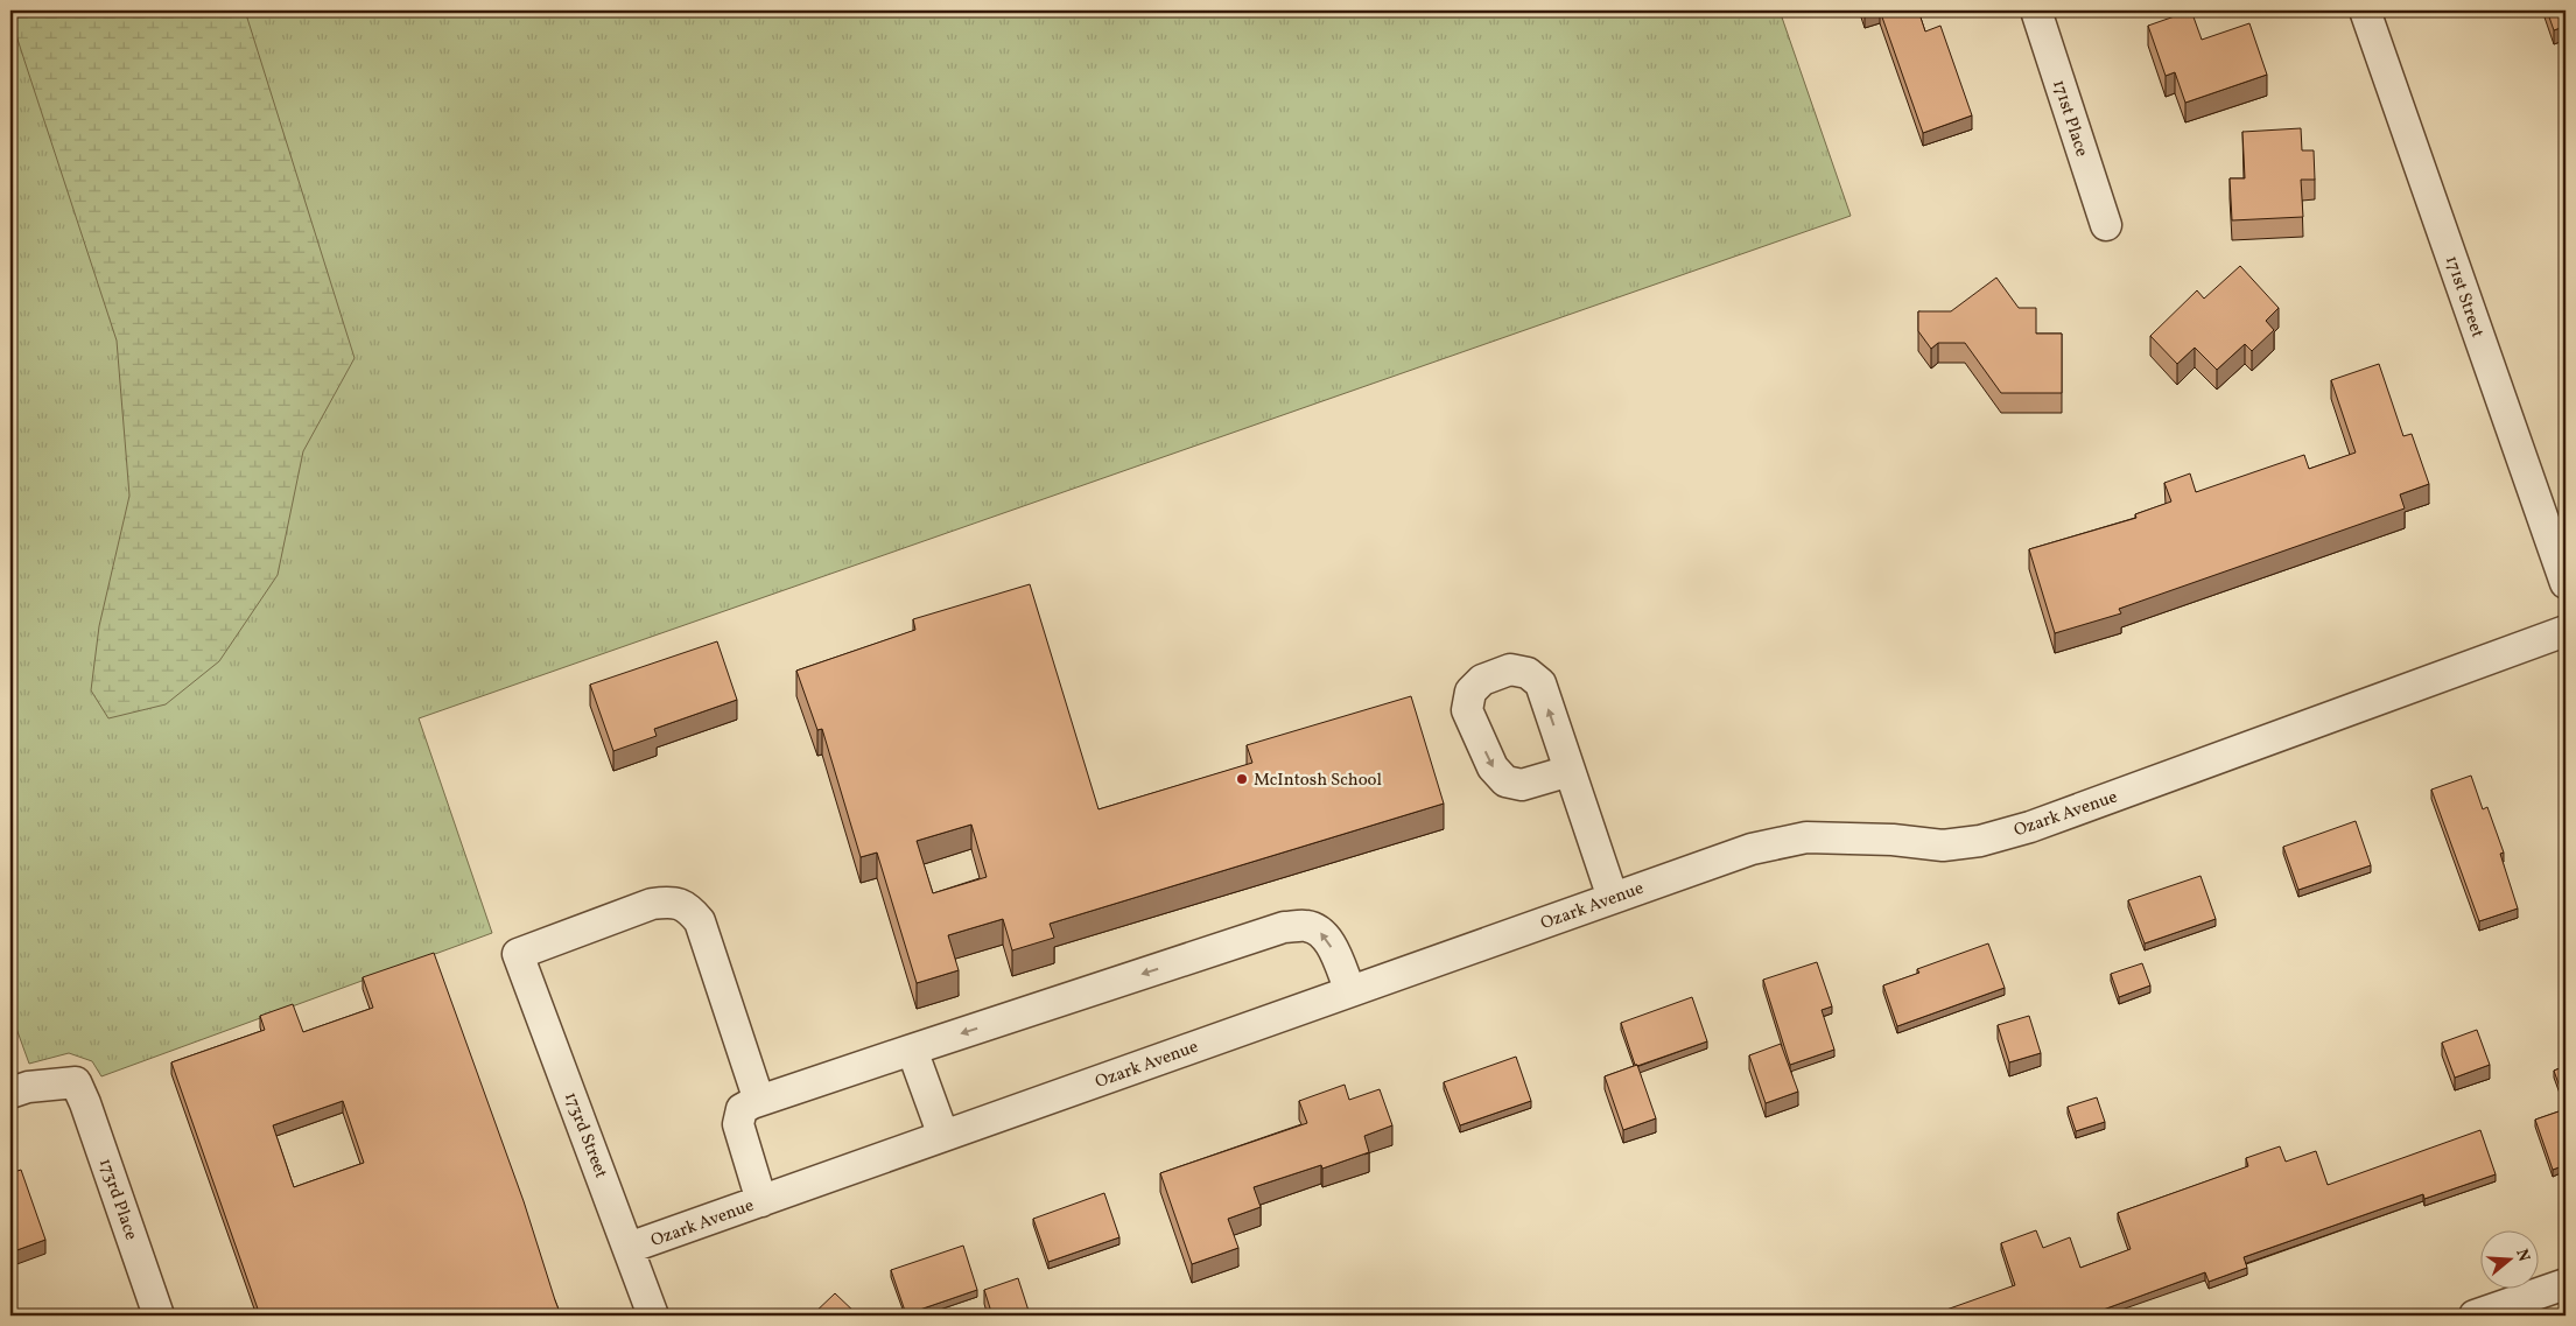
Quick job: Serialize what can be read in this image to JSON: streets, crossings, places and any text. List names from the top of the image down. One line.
{"streets":{"street":["171st Place","171st Street","Ozark Avenue","173rd Street","173rd Place"]},"crossings":[["Ozark Avenue","173rd Street"]],"places":["McIntosh School"],"north":"right"}
